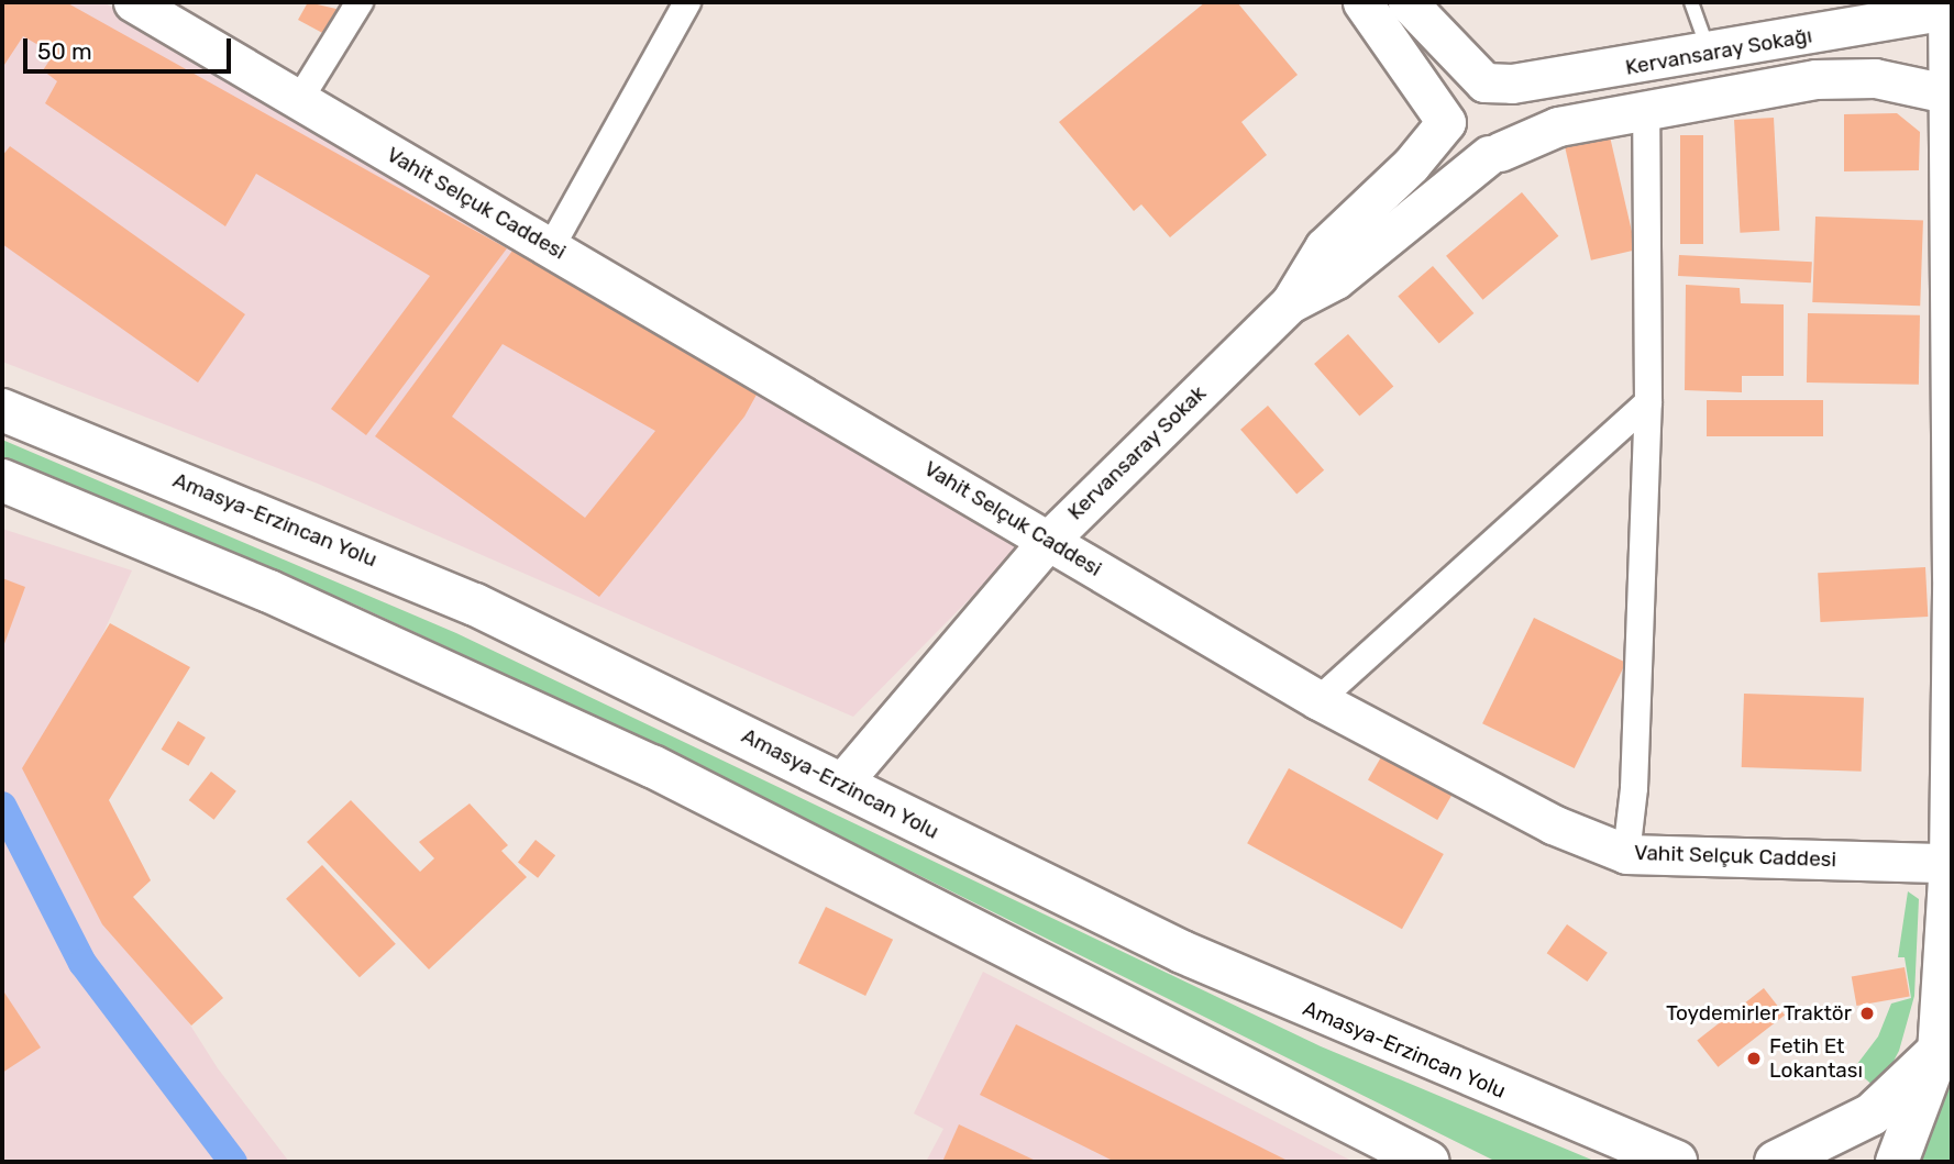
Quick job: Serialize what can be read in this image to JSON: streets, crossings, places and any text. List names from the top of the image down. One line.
{"streets":{"highway":["Amasya-Erzincan Yolu"],"street":["Kervansaray Sokağı","Vahit Selçuk Caddesi","Kervansaray Sokak"]},"crossings":[["Kervansaray Sokağı","Kervansaray Sokak"],["Vahit Selçuk Caddesi","Kervansaray Sokak"],["Kervansaray Sokak","Amasya-Erzincan Yolu"]],"places":["Toydemirler Traktör","Fetih Et Lokantası"],"scale_bar":"50 m"}
